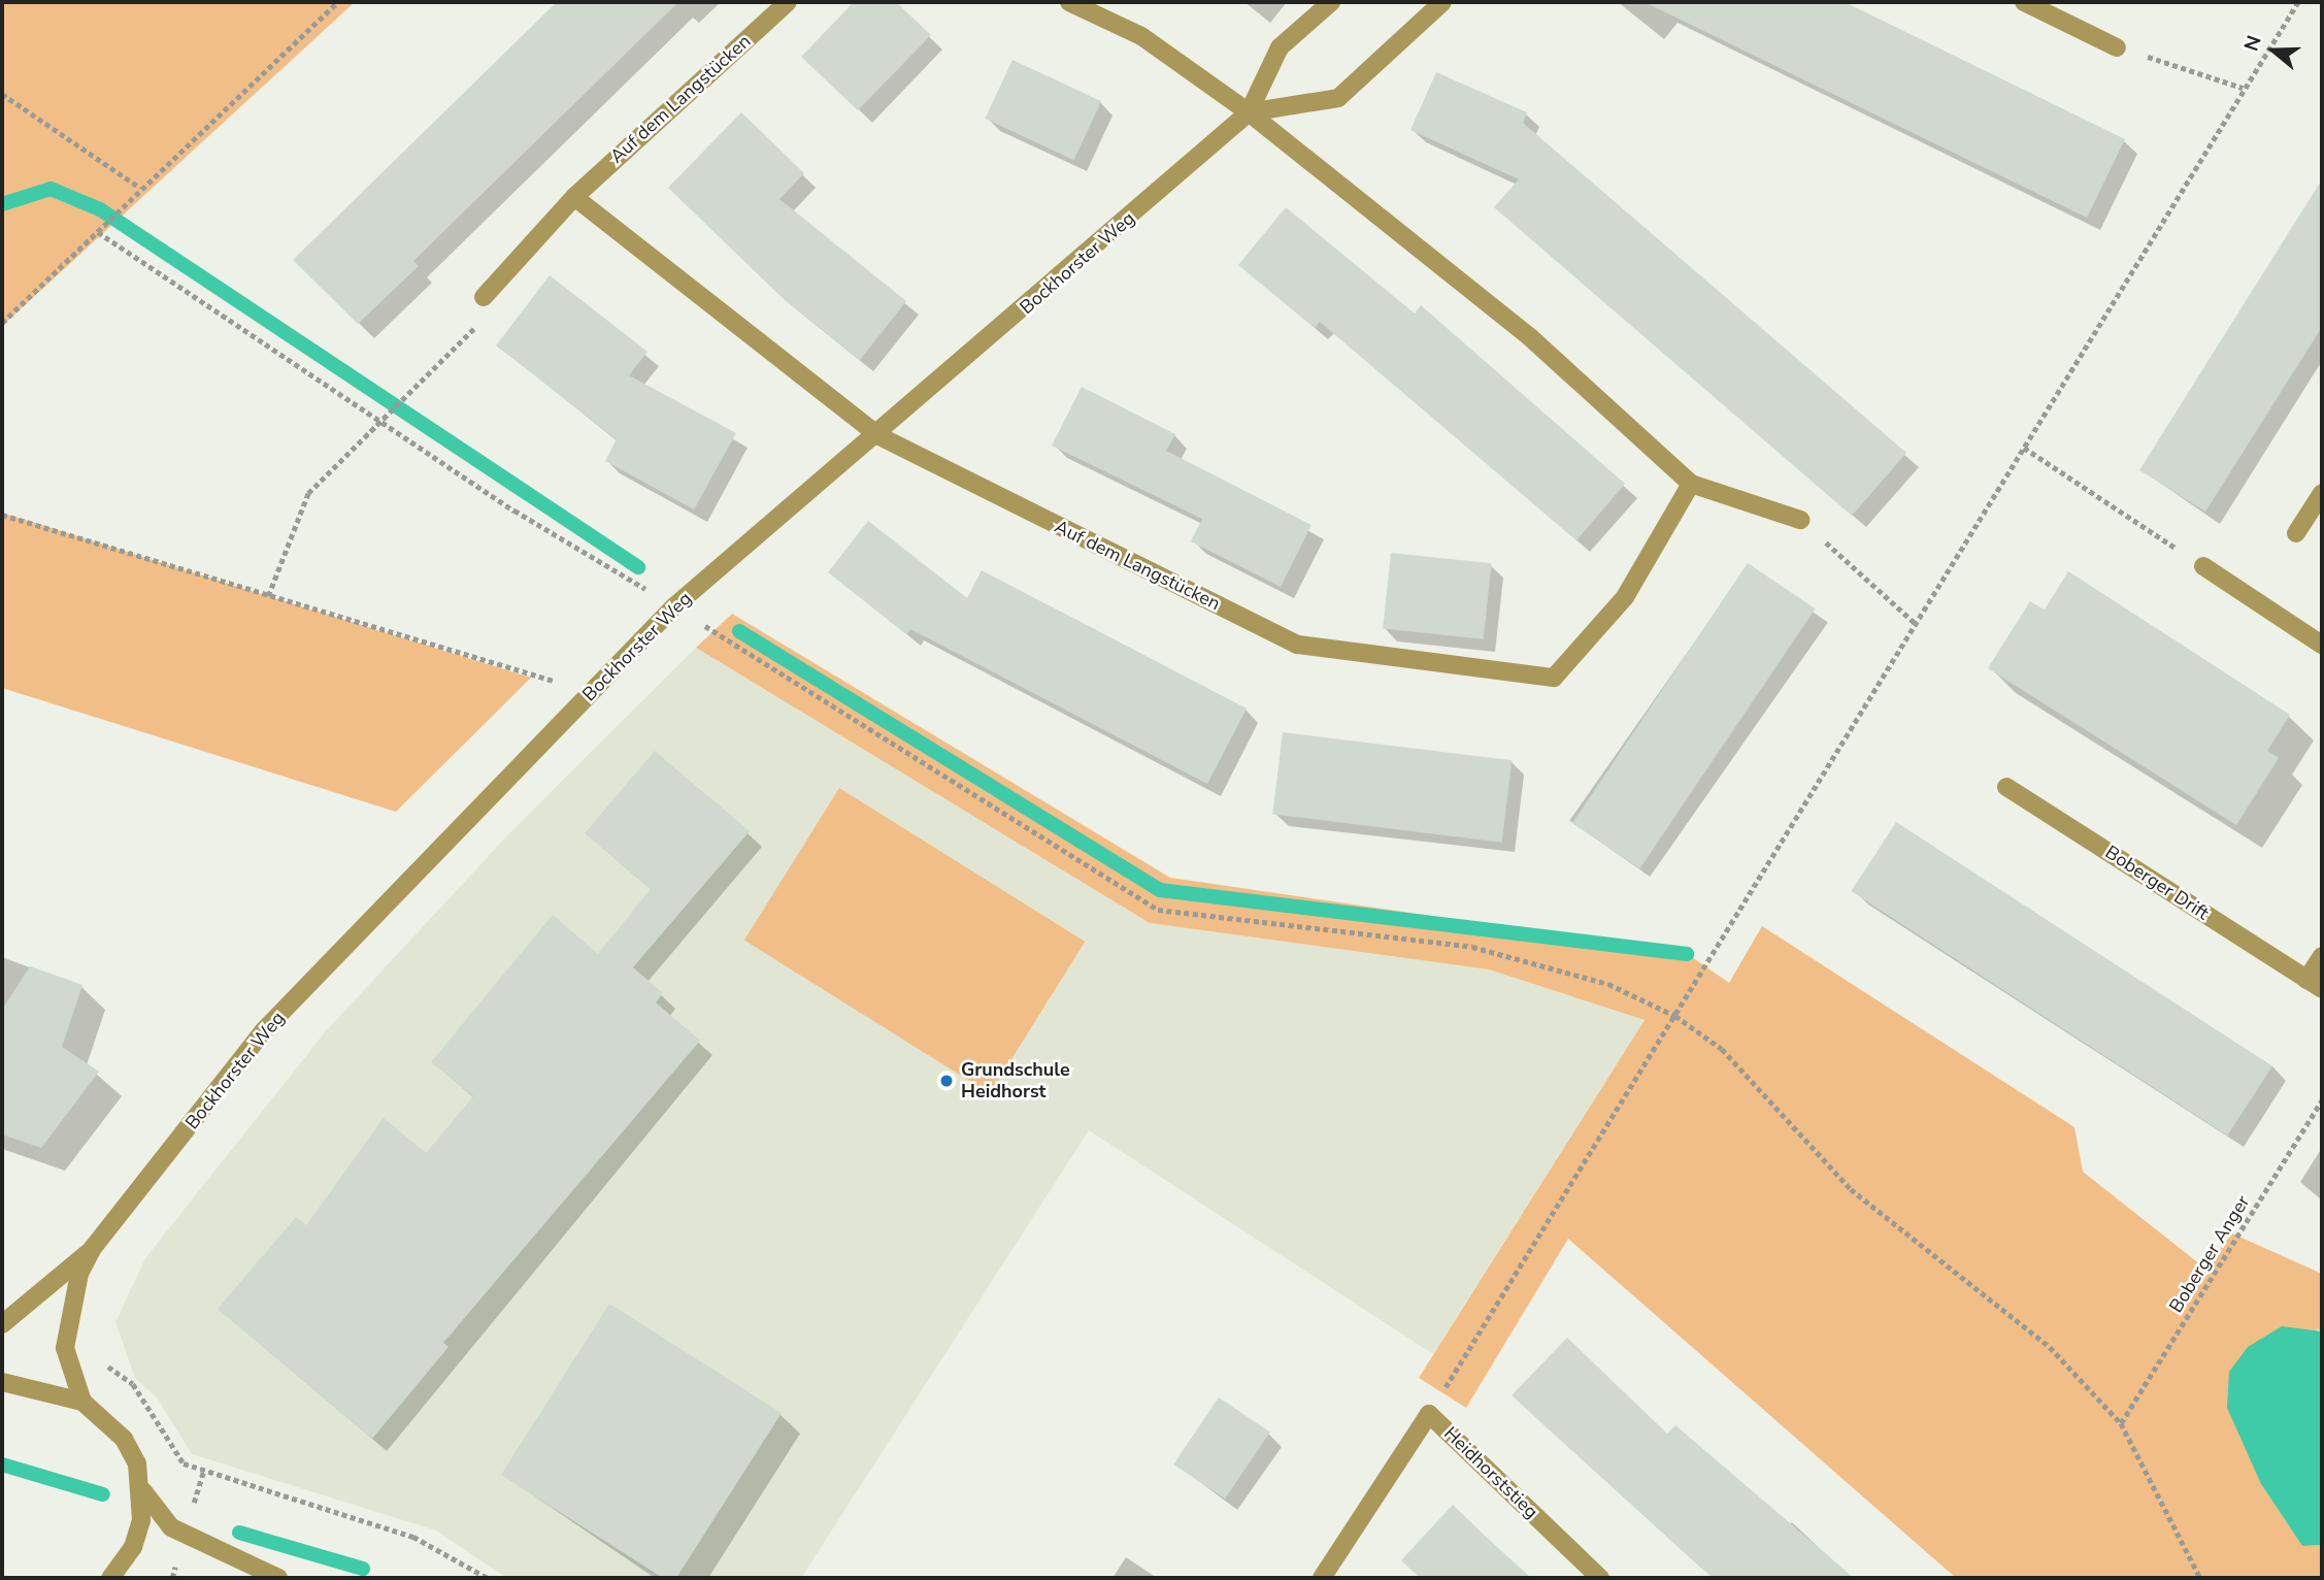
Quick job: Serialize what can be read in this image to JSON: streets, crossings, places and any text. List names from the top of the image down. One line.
{"streets":{"street":["Auf dem Langstücken","Bockhorster Weg","Boberger Drift","Heidhorststieg"],"path":["Boberger Anger"]},"crossings":[["Auf dem Langstücken","Bockhorster Weg"]],"places":["Grundschule Heidhorst"],"north":"left"}
